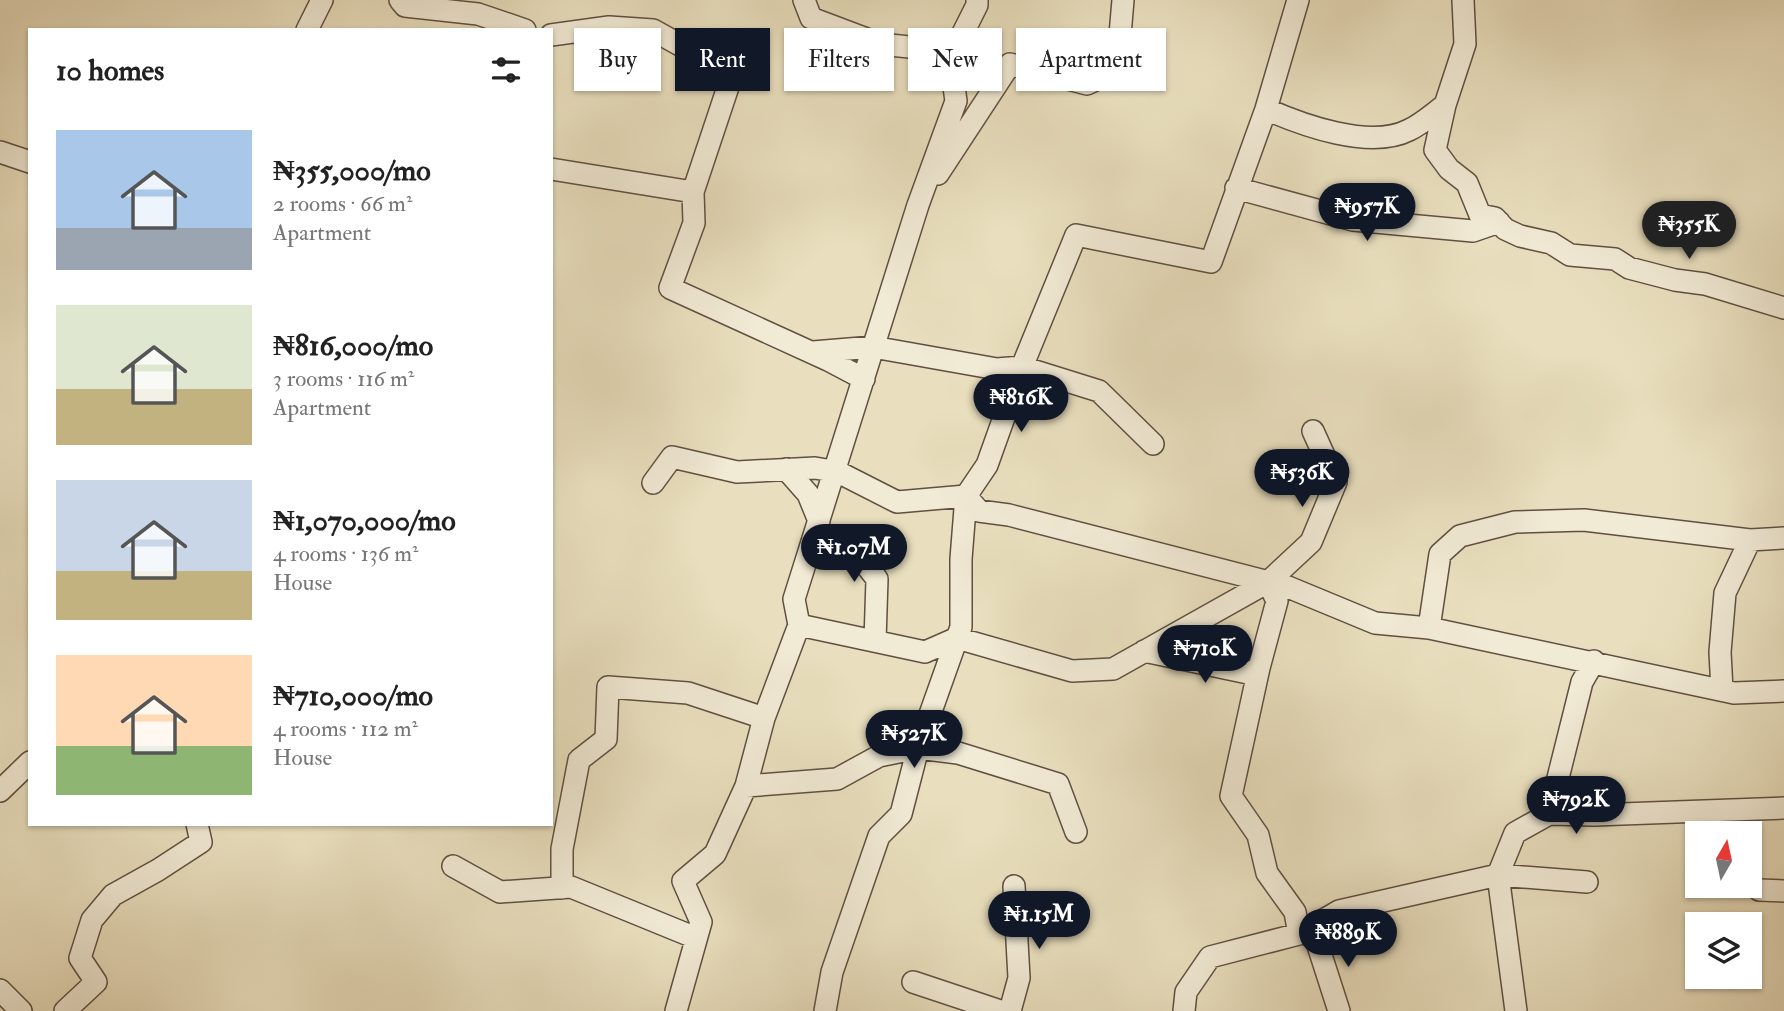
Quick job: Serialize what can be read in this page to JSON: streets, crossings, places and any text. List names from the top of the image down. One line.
{"north":"top","page":{"chip":["Buy","Rent","Filters","New","Apartment"],"heading":"10 homes","list":[{"name":"₦355,000/mo","note":"2 rooms · 66 m² · Apartment"},{"name":"₦816,000/mo","note":"3 rooms · 116 m² · Apartment"},{"name":"₦1,070,000/mo","note":"4 rooms · 136 m² · House"},{"name":"₦710,000/mo","note":"4 rooms · 112 m² · House"}],"price":["₦957K","₦355K","₦816K","₦536K","₦1.07M","₦710K","₦527K","₦792K","₦1.15M","₦889K"]}}
